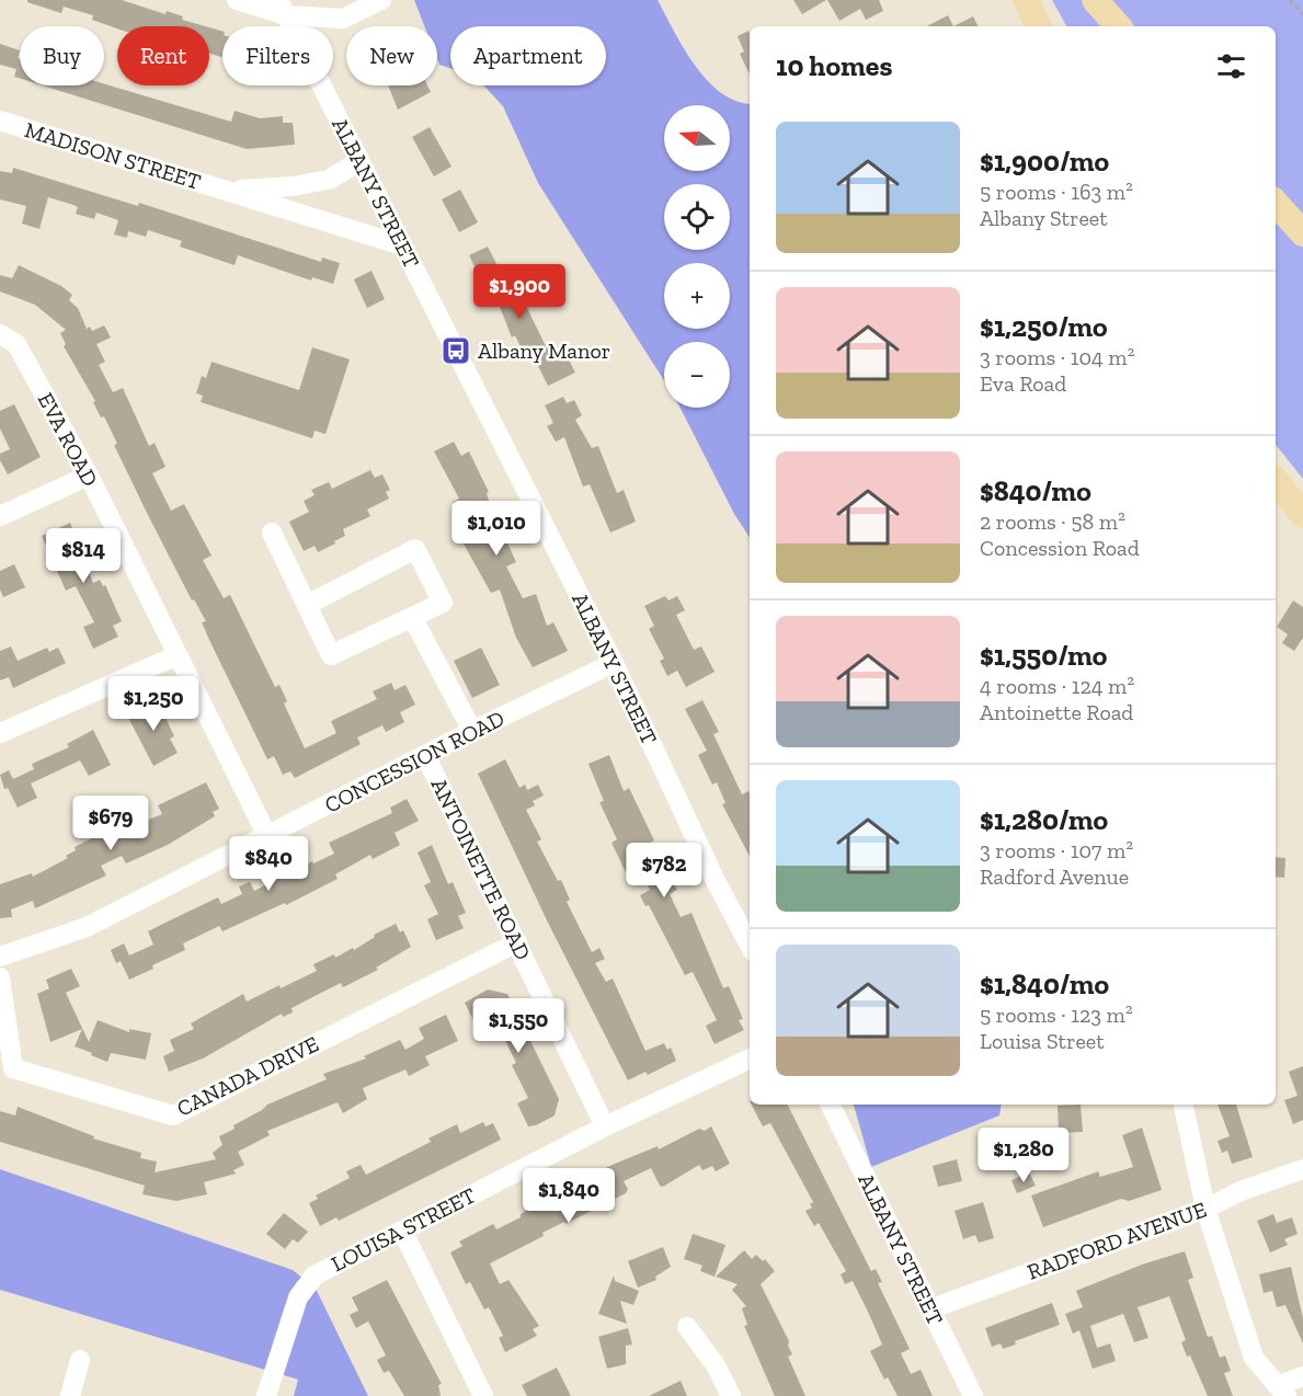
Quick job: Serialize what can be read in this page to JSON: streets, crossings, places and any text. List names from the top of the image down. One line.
{"streets":{"street":["MADISON STREET","ALBANY STREET","EVA ROAD","CONCESSION ROAD","ANTOINETTE ROAD","CANADA DRIVE","LOUISA STREET","RADFORD AVENUE"]},"crossings":[["MADISON STREET","ALBANY STREET"],["ALBANY STREET","CONCESSION ROAD"],["ALBANY STREET","RADFORD AVENUE"],["EVA ROAD","CONCESSION ROAD"],["CONCESSION ROAD","ANTOINETTE ROAD"],["ANTOINETTE ROAD","CANADA DRIVE"],["ANTOINETTE ROAD","LOUISA STREET"]],"places":{"bus stop":["Albany Manor"]},"north":"left","page":{"chip":["Buy","Rent","Filters","New","Apartment"],"heading":"10 homes","map_buttons":["+","−"],"list":[{"name":"$1,900/mo","note":"5 rooms · 163 m² · Albany Street"},{"name":"$1,250/mo","note":"3 rooms · 104 m² · Eva Road"},{"name":"$840/mo","note":"2 rooms · 58 m² · Concession Road"},{"name":"$1,550/mo","note":"4 rooms · 124 m² · Antoinette Road"},{"name":"$1,280/mo","note":"3 rooms · 107 m² · Radford Avenue"},{"name":"$1,840/mo","note":"5 rooms · 123 m² · Louisa Street"}],"price":["$1,900","$1,010","$814","$1,250","$679","$840","$782","$1,550","$1,280","$1,840"]}}
